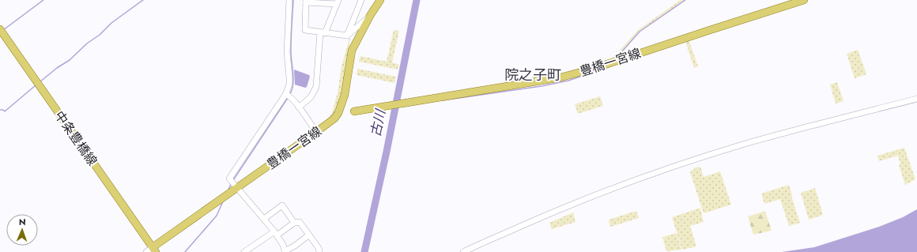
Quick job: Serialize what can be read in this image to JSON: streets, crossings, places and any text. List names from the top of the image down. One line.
{"streets":{"main road":["豊橋一宮線","中条豊橋線"]},"crossings":[["豊橋一宮線","中条豊橋線"]],"districts":["院之子町"],"water":["古川"],"north":"top"}
